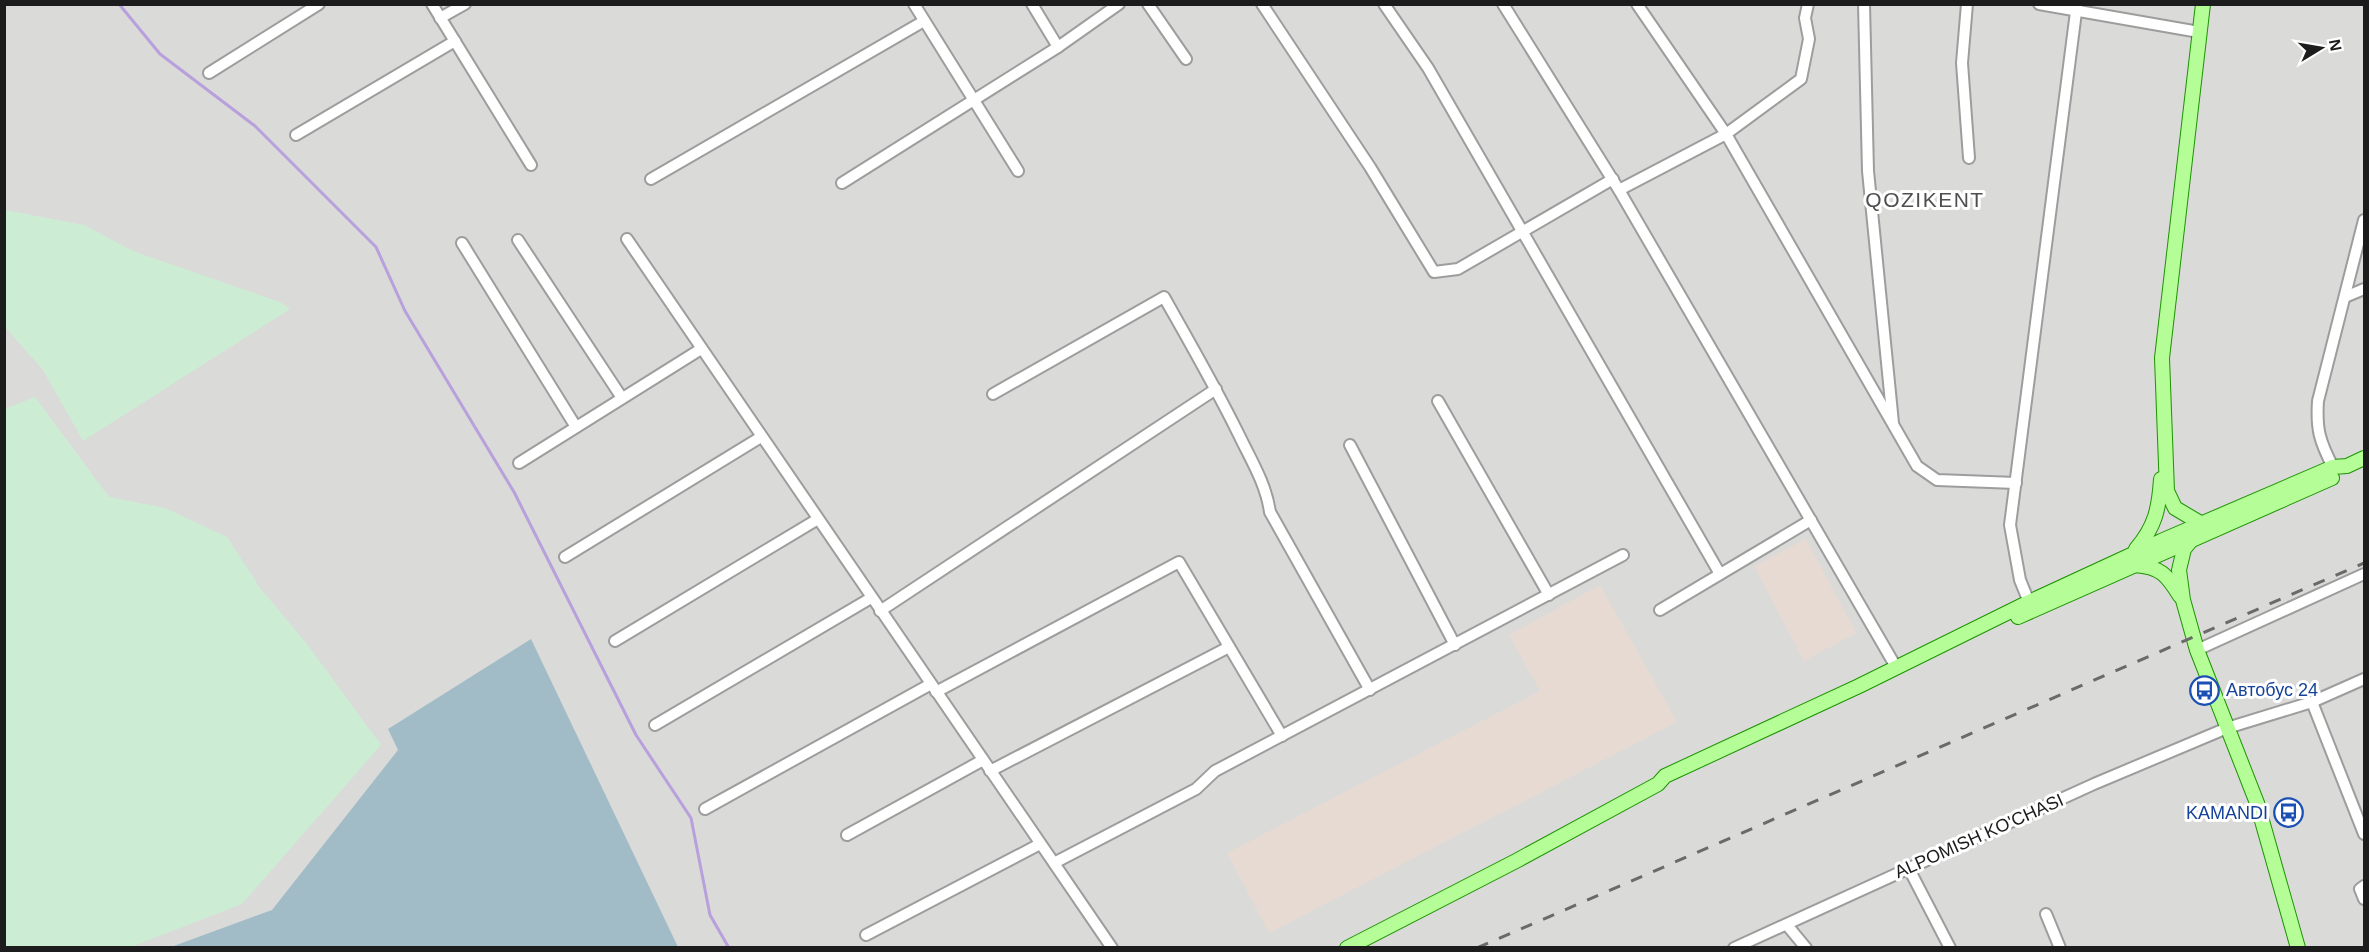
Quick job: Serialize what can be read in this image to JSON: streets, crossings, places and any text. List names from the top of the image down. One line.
{"streets":{"street":["ALPOMISH KO'CHASI"]},"districts":["QOZIKENT"],"places":{"bus stop":["Автобус 24","KAMANDI"]},"north":"right"}
